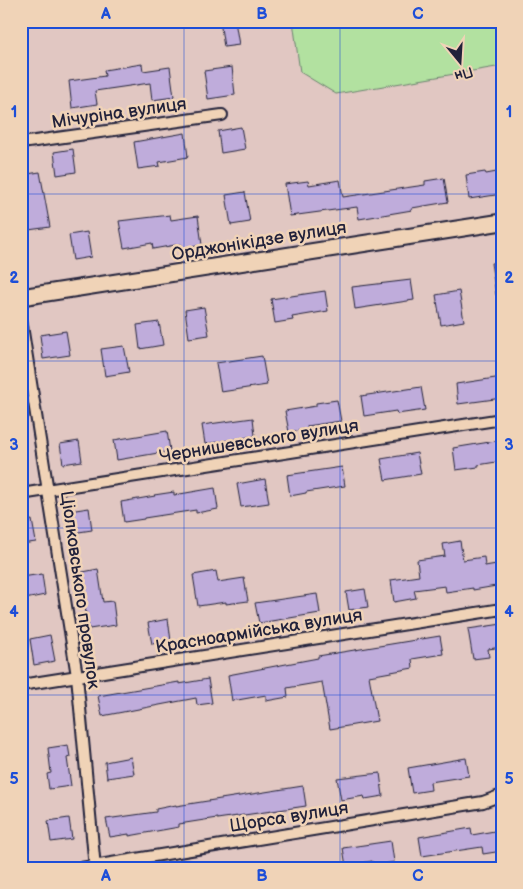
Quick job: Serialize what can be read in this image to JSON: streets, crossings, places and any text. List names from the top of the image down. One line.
{"streets":{"main road":["Орджонікідзе вулиця"],"street":["Мічуріна вулиця","Чернишевського вулиця","Ціолковського провулок","Красноармійська вулиця","Щорса вулиця"]},"crossings":[["Чернишевського вулиця","Ціолковського провулок"],["Ціолковського провулок","Красноармійська вулиця"],["Ціолковського провулок","Щорса вулиця"]],"north":"bottom","grid":{"columns":["A","B","C"],"rows":["1","2","3","4","5"]}}
